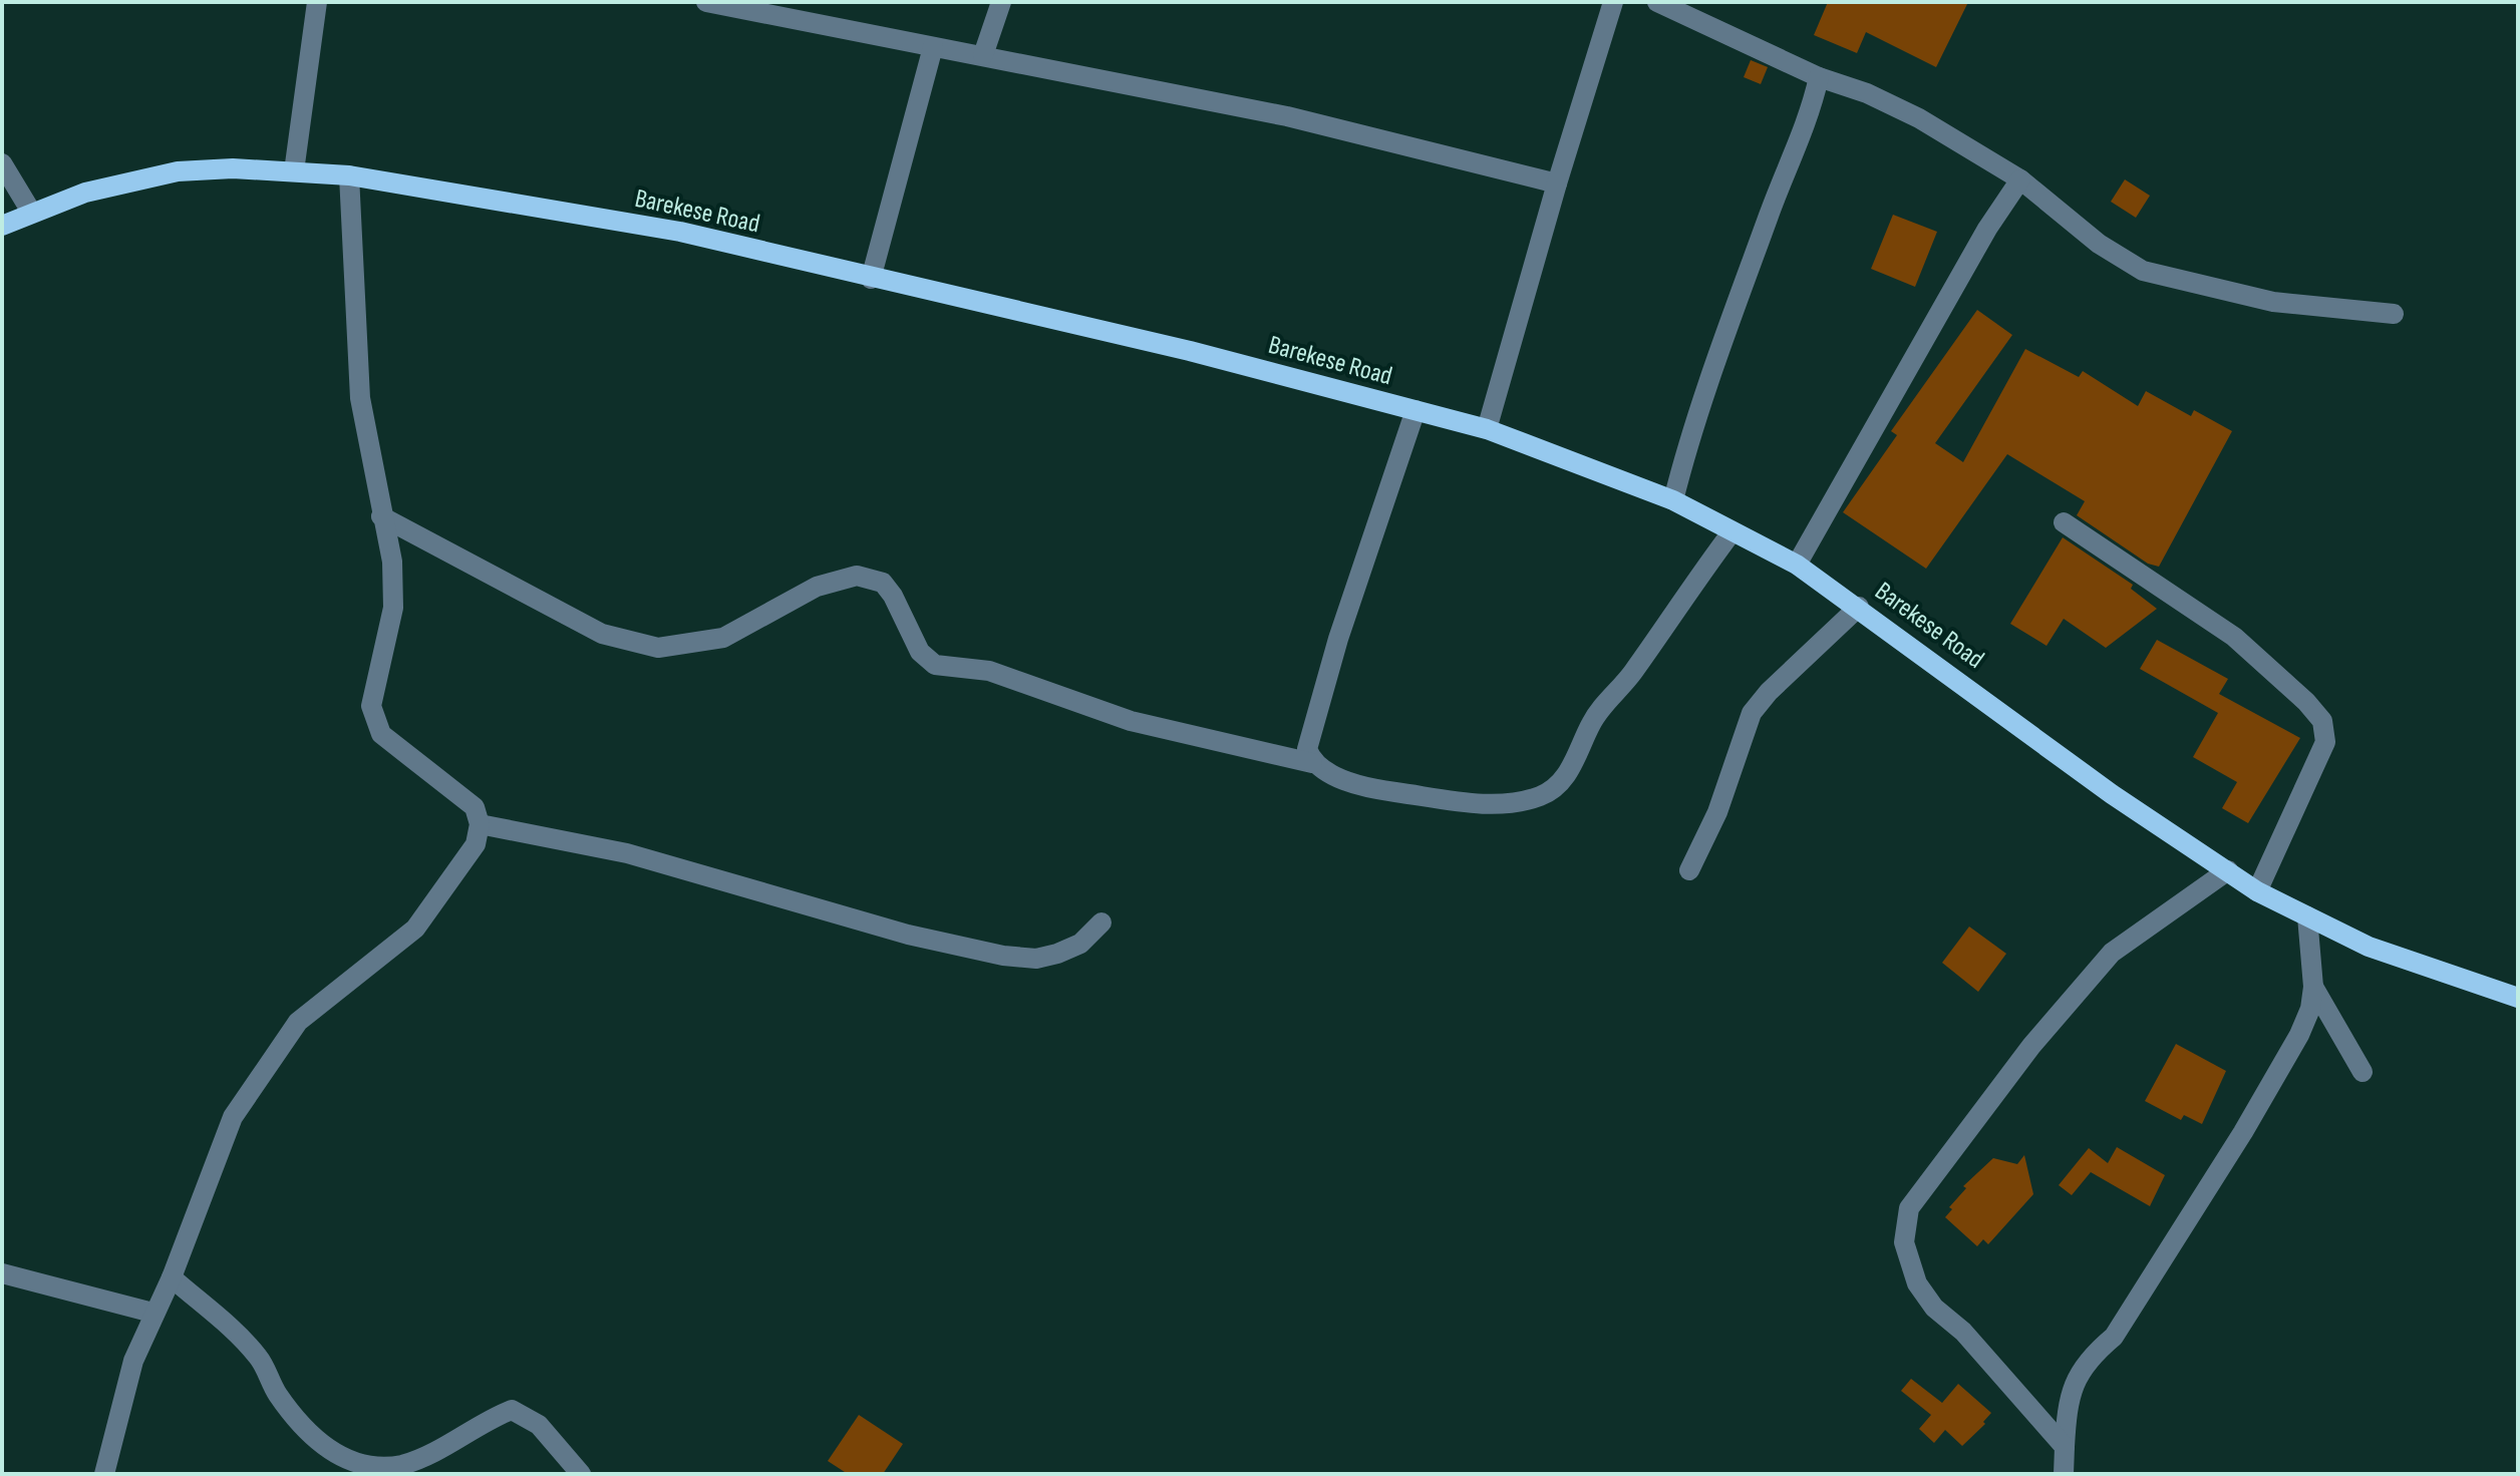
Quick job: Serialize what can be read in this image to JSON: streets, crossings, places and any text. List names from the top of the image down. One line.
{"streets":{"main road":["Barekese Road"]}}
